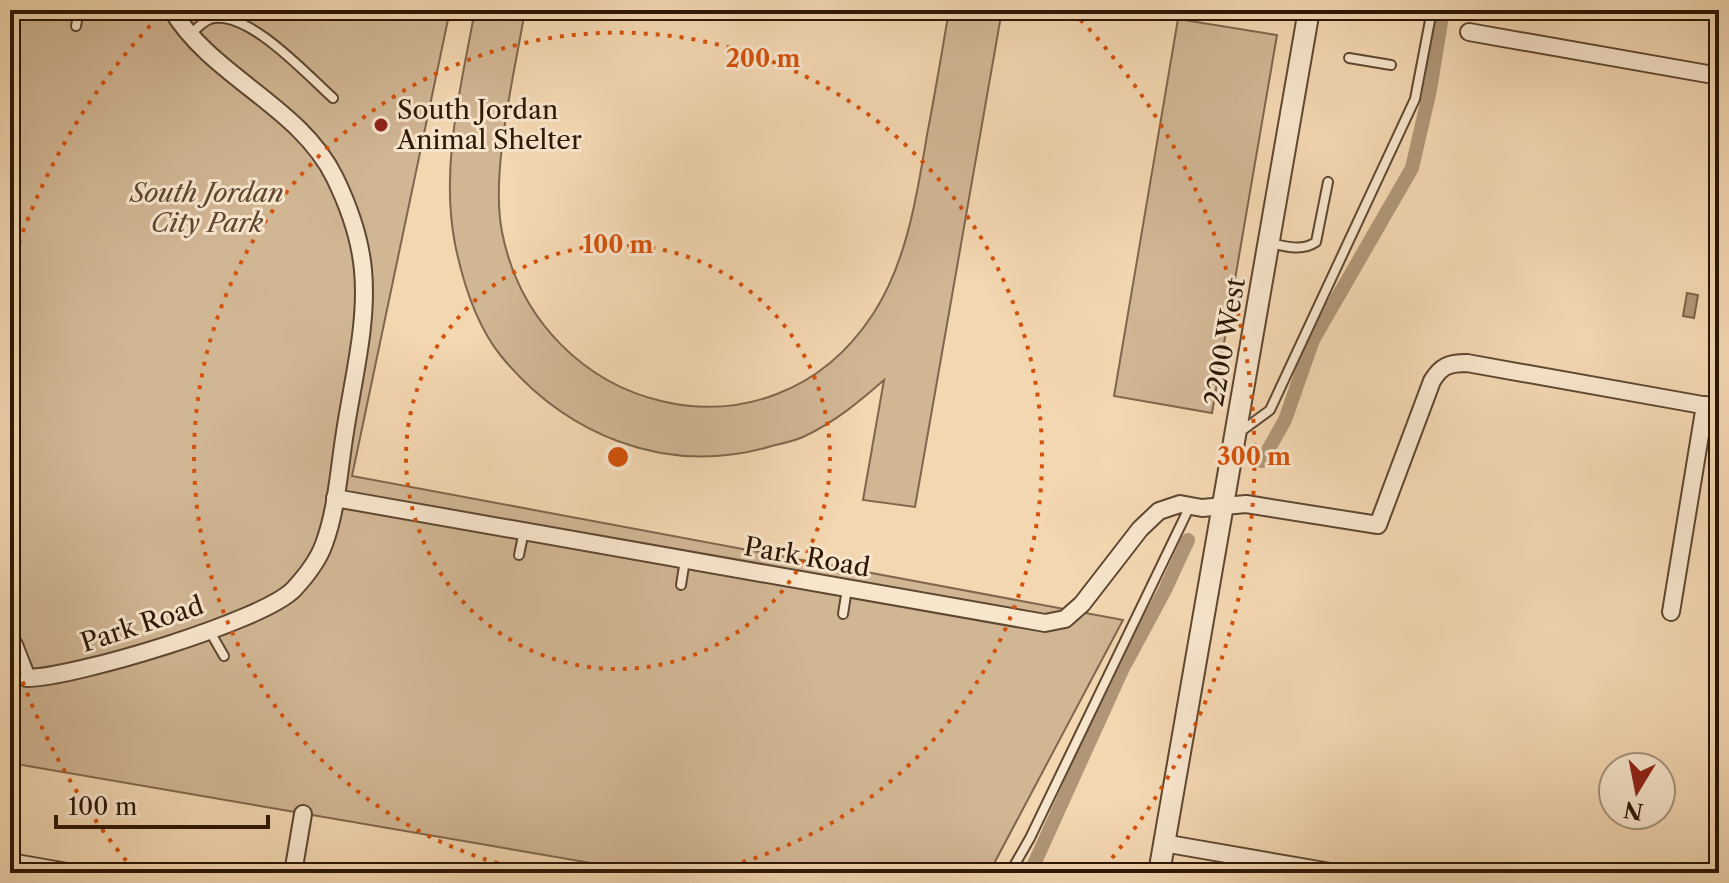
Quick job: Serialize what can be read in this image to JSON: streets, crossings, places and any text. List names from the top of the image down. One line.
{"streets":{"street":["2200 West","Park Road"]},"crossings":[["2200 West","Park Road"]],"parks":["South Jordan City Park"],"places":["South Jordan Animal Shelter"],"scale_bar":"100 m","north":"bottom","rings":["200 m","100 m","300 m"]}
